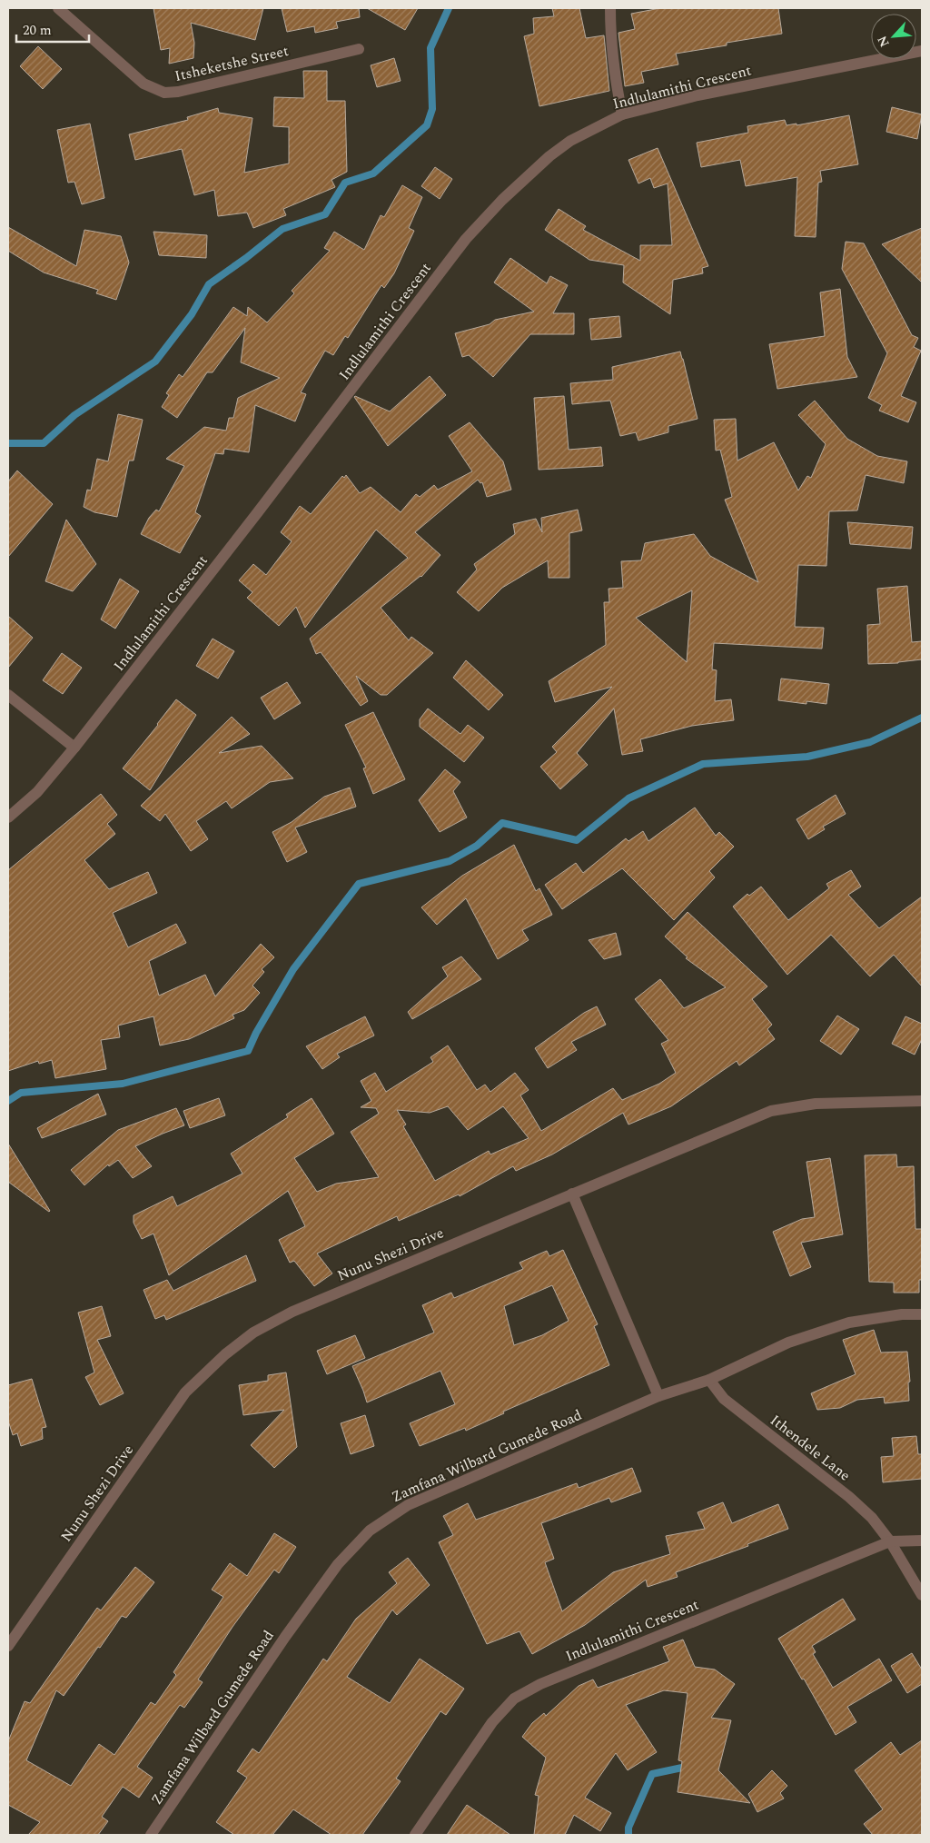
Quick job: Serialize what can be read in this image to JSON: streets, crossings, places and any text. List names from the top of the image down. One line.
{"streets":{"street":["Itsheketshe Street","Indlulamithi Crescent","Nunu Shezi Drive","Ithendele Lane","Zamfana Wilbard Gumede Road"]},"crossings":[["Indlulamithi Crescent","Ithendele Lane"],["Ithendele Lane","Zamfana Wilbard Gumede Road"]],"scale_bar":"20 m","north":"bottom left"}
